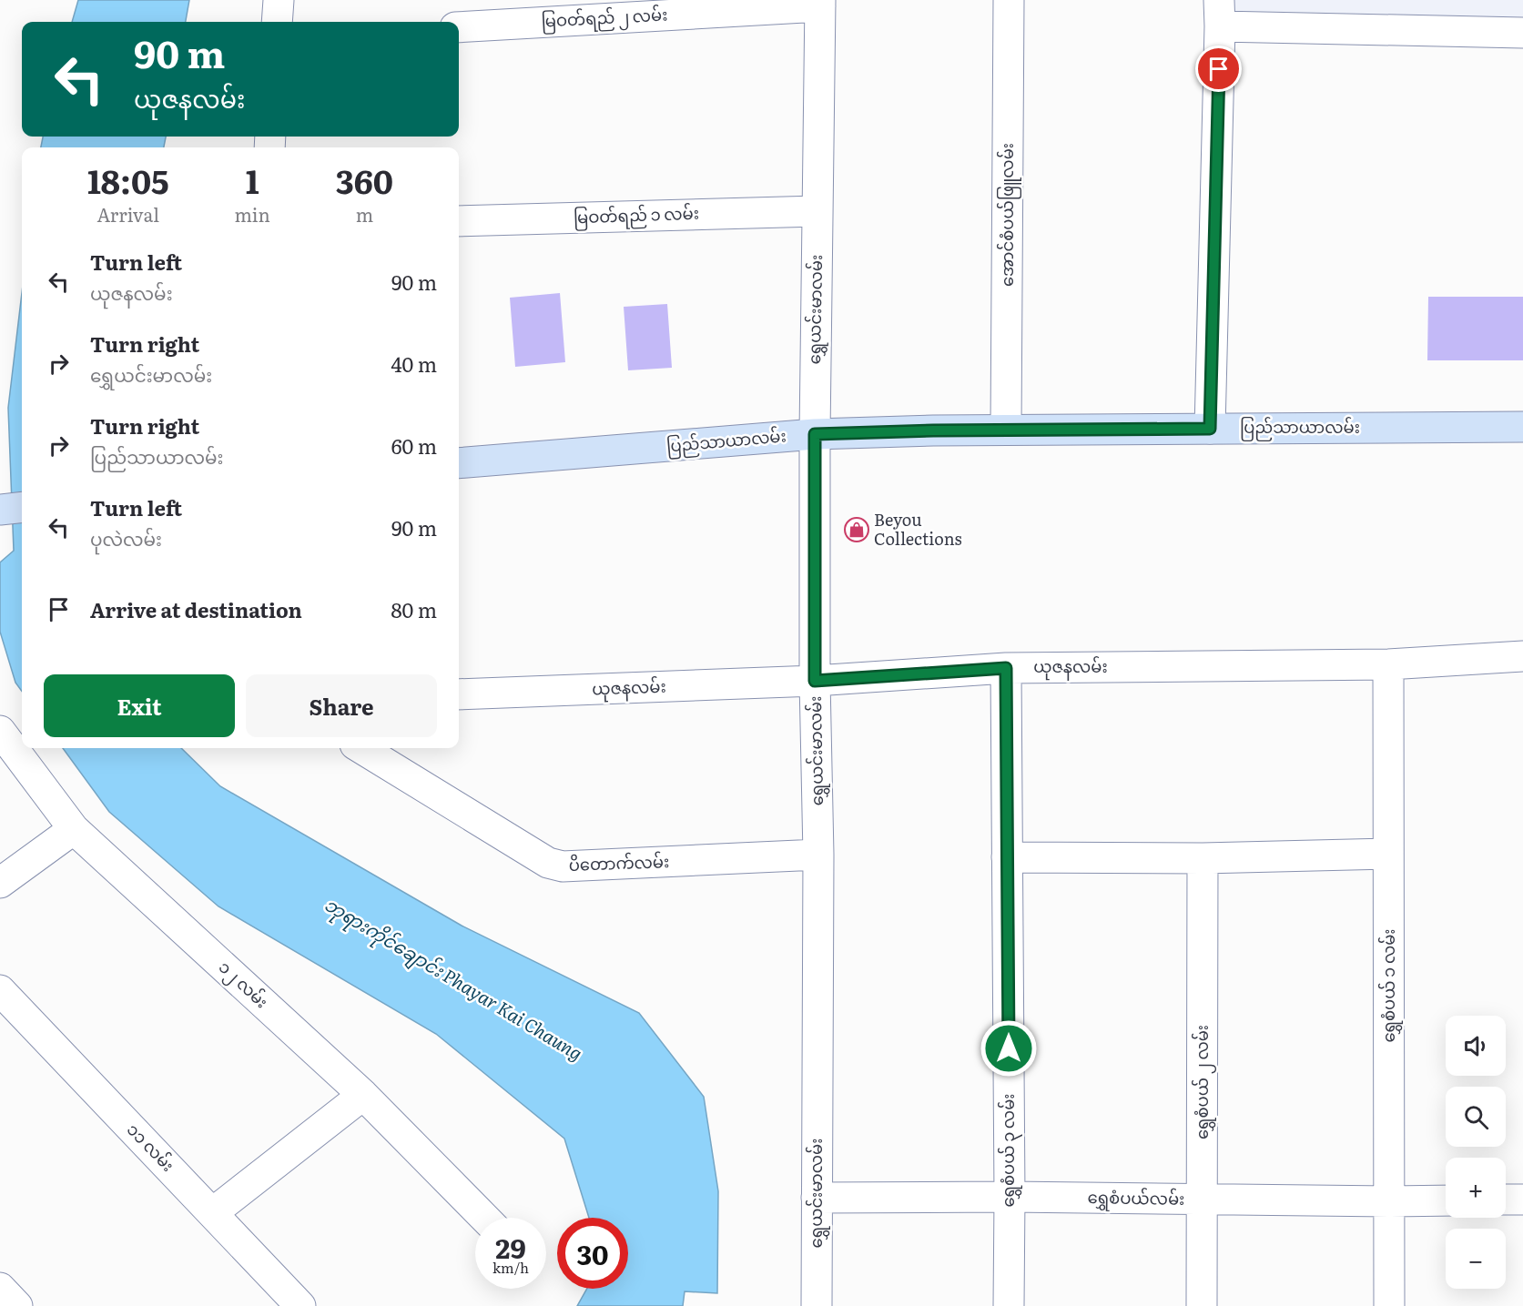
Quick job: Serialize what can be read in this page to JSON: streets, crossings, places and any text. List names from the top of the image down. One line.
{"streets":{"main road":["ပြည်သာယာလမ်း"],"street":["မြဝတ်ရည် ၂ လမ်း","အောင်စံပယ်ဖြူလမ်း","မြဝတ်ရည် ၁ လမ်း","ရွှေယင်းမာလမ်း","ယုဇနလမ်း","ပိတောက်လမ်း","၁၂ လမ်း","ရွှေစံပယ် ၁ လမ်း","ရွှေစံပယ် ၂ လမ်း","၁၁ လမ်း","ရွှေစံပယ် ၃ လမ်း","ရွှေစံပယ်လမ်း"]},"crossings":[["မြဝတ်ရည် ၂ လမ်း","ရွှေယင်းမာလမ်း"],["အောင်စံပယ်ဖြူလမ်း","ပြည်သာယာလမ်း"],["မြဝတ်ရည် ၁ လမ်း","ရွှေယင်းမာလမ်း"],["ရွှေယင်းမာလမ်း","ပြည်သာယာလမ်း"],["ရွှေယင်းမာလမ်း","ယုဇနလမ်း"],["ရွှေယင်းမာလမ်း","ပိတောက်လမ်း"],["ရွှေယင်းမာလမ်း","ရွှေစံပယ်လမ်း"],["ယုဇနလမ်း","ရွှေစံပယ် ၁ လမ်း"],["ယုဇနလမ်း","ရွှေစံပယ် ၃ လမ်း"],["ရွှေစံပယ် ၁ လမ်း","ရွှေစံပယ်လမ်း"],["ရွှေစံပယ် ၂ လမ်း","ရွှေစံပယ်လမ်း"],["ရွှေစံပယ် ၃ လမ်း","ရွှေစံပယ်လမ်း"]],"water":["ဘုရားကိုင်ချောင်း Phayar Kai Chaung"],"places":{"shop":["Beyou Collections"]},"page":{"turn":["90 m","ယုဇနလမ်း"],"eta":["18:05","Arrival","1","min","360","m"],"list":[{"name":"Turn left","note":"ယုဇနလမ်း","value":"90 m"},{"name":"Turn right","note":"ရွှေယင်းမာလမ်း","value":"40 m"},{"name":"Turn right","note":"ပြည်သာယာလမ်း","value":"60 m"},{"name":"Turn left","note":"ပုလဲလမ်း","value":"90 m"},{"name":"Arrive at destination","value":"80 m"}],"buttons":["Exit","Share"],"map_buttons":["+","−"],"speed":"29 km/h","limit":"30"}}
